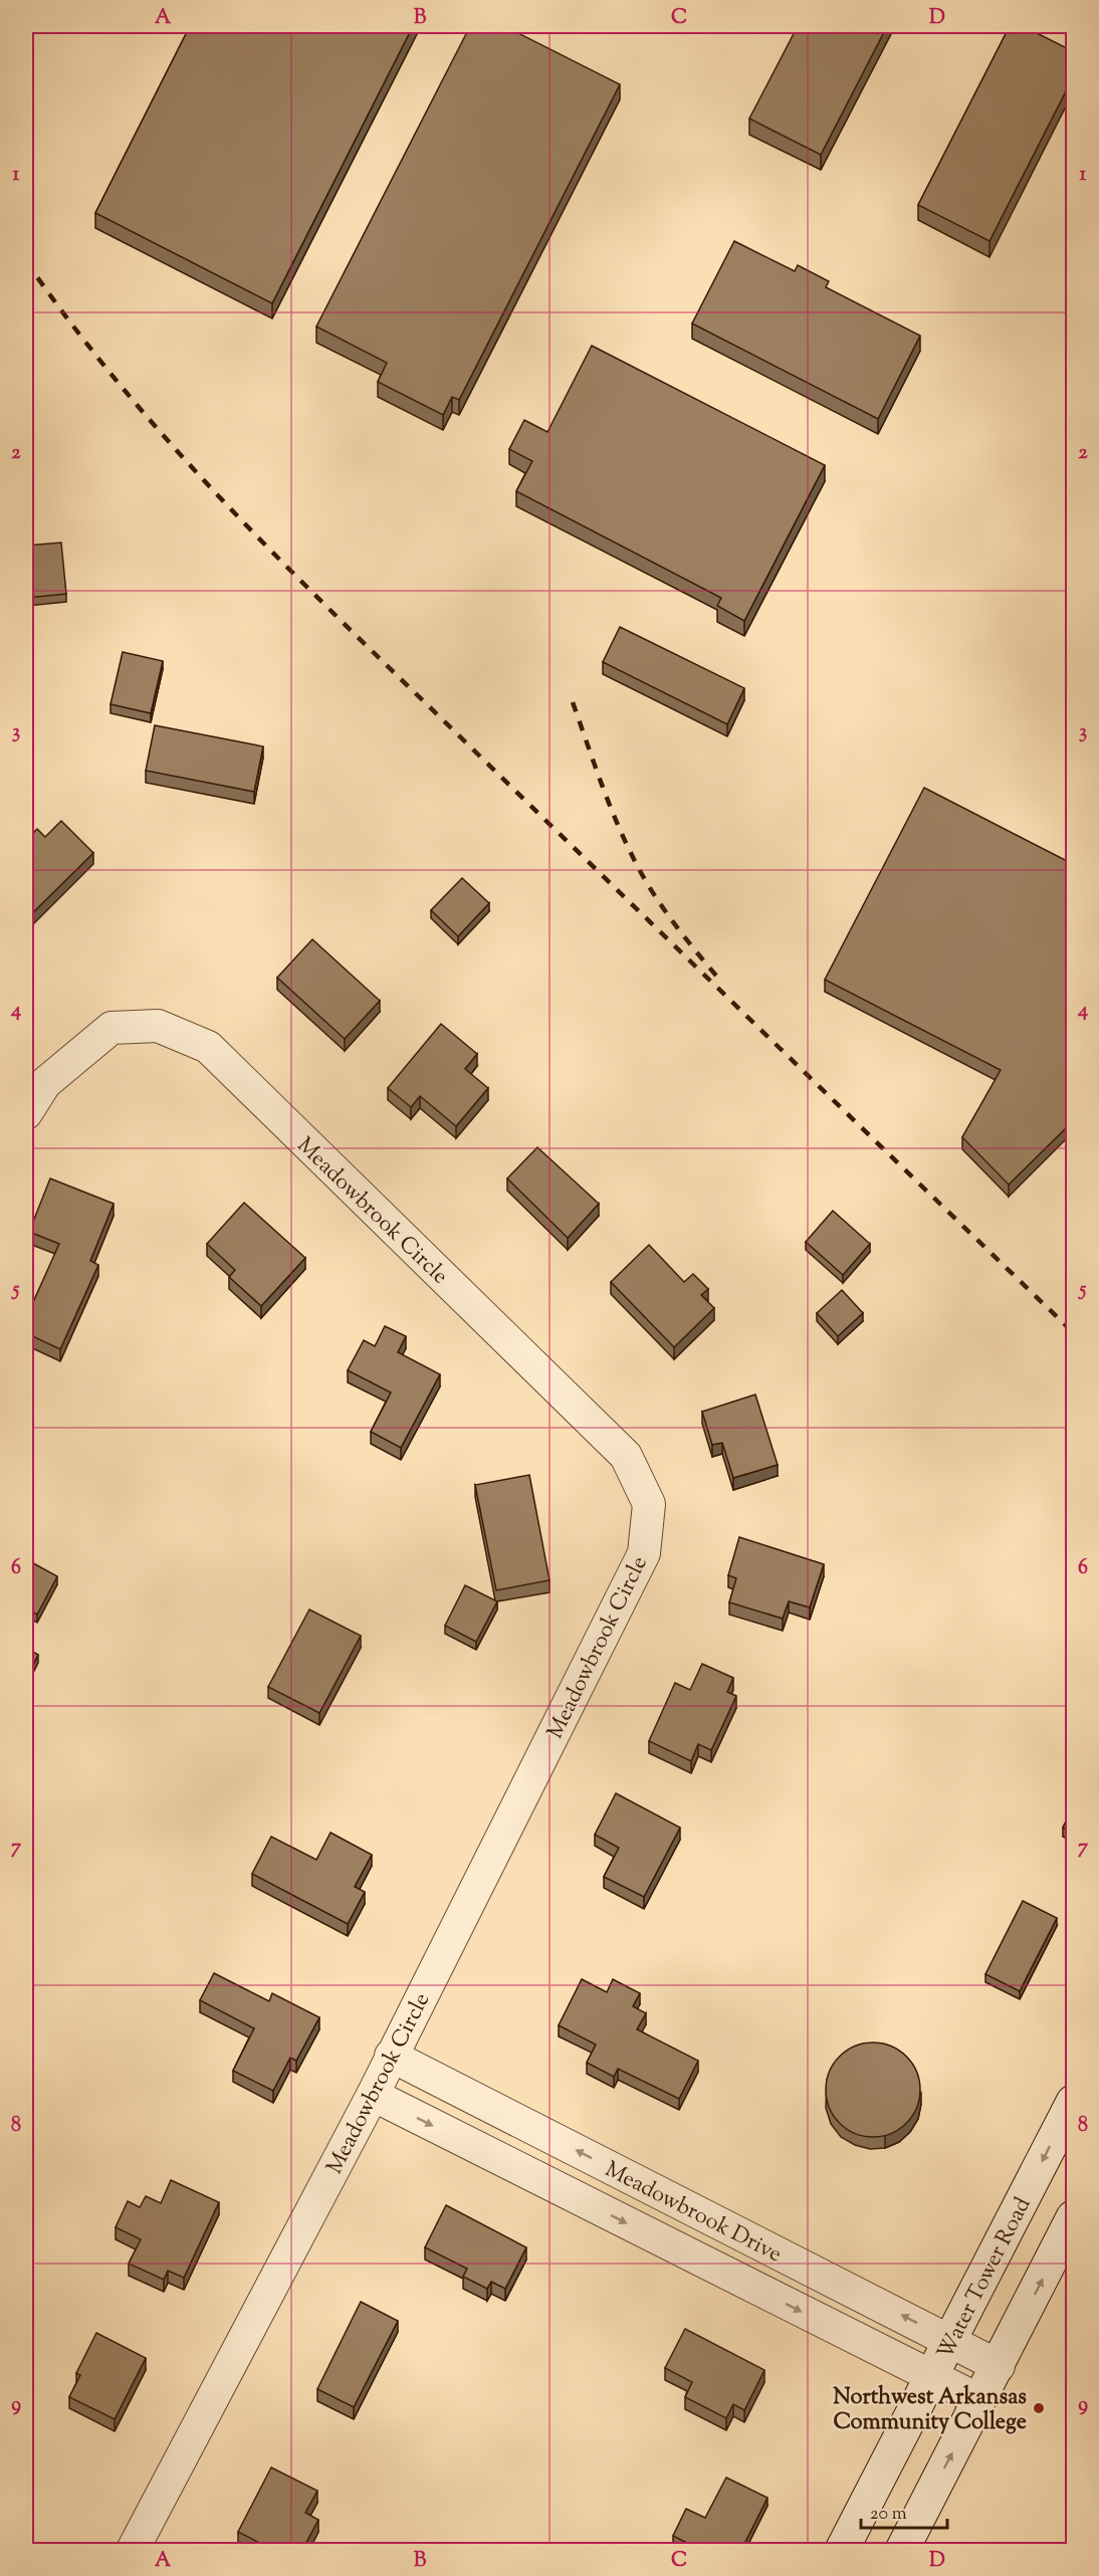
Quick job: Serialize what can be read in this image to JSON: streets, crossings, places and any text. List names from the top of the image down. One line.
{"streets":{"street":["Meadowbrook Circle","Meadowbrook Drive","Water Tower Road"]},"crossings":[["Meadowbrook Circle","Meadowbrook Drive"],["Meadowbrook Drive","Water Tower Road"]],"places":["Northwest Arkansas Community College"],"scale_bar":"20 m","grid":{"columns":["A","B","C","D"],"rows":["1","2","3","4","5","6","7","8","9"]}}
